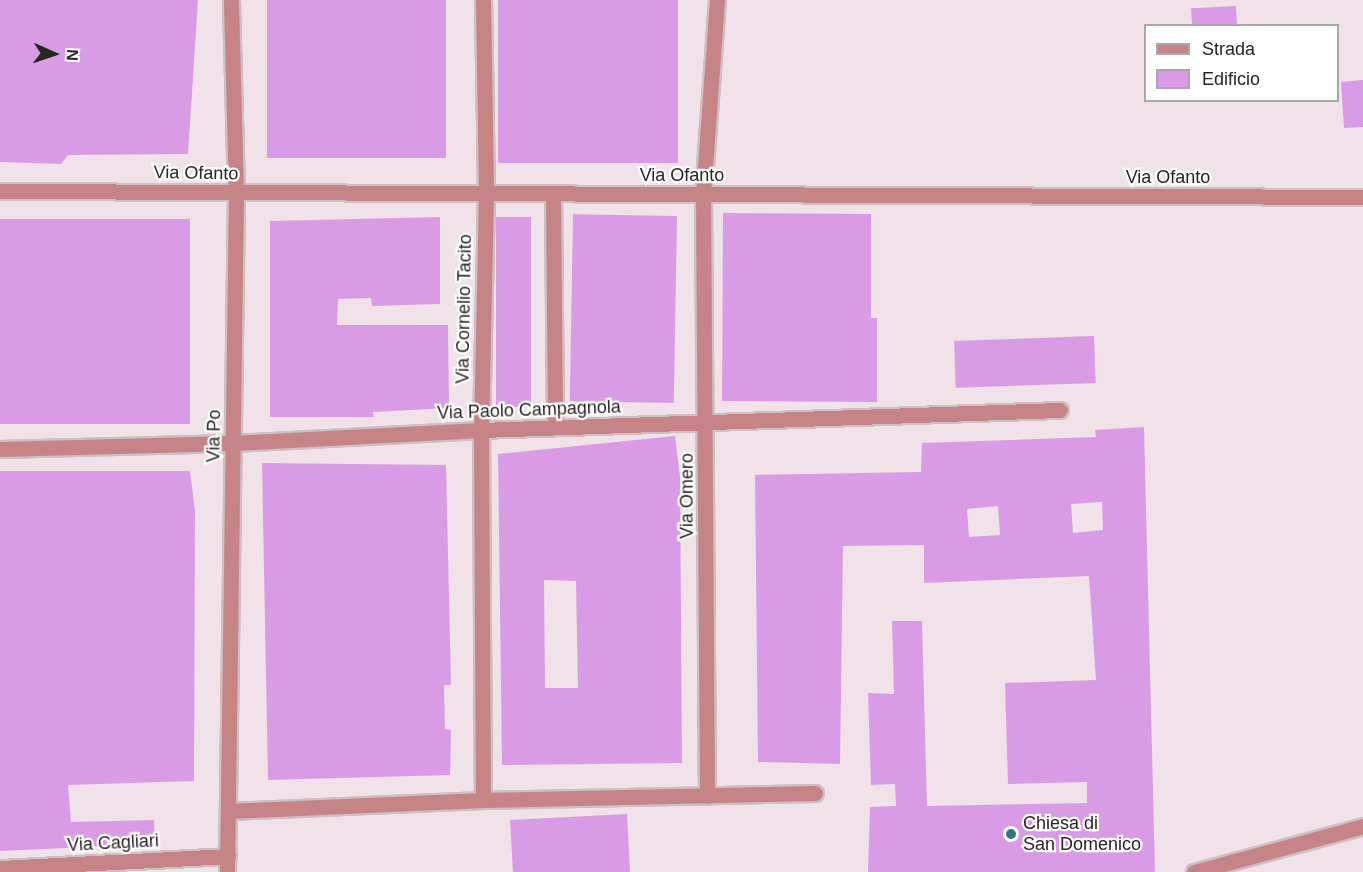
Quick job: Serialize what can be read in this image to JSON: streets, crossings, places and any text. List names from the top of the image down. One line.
{"streets":{"street":["Via Ofanto","Via Cornelio Tacito","Via Paolo Campagnola","Via Po","Via Omero","Via Cagliari"]},"crossings":[["Via Ofanto","Via Cornelio Tacito"],["Via Ofanto","Via Po"],["Via Ofanto","Via Omero"],["Via Cornelio Tacito","Via Paolo Campagnola"],["Via Paolo Campagnola","Via Po"],["Via Paolo Campagnola","Via Omero"],["Via Po","Via Cagliari"]],"places":["Chiesa di San Domenico"],"legend":["Strada","Edificio"],"north":"right"}
